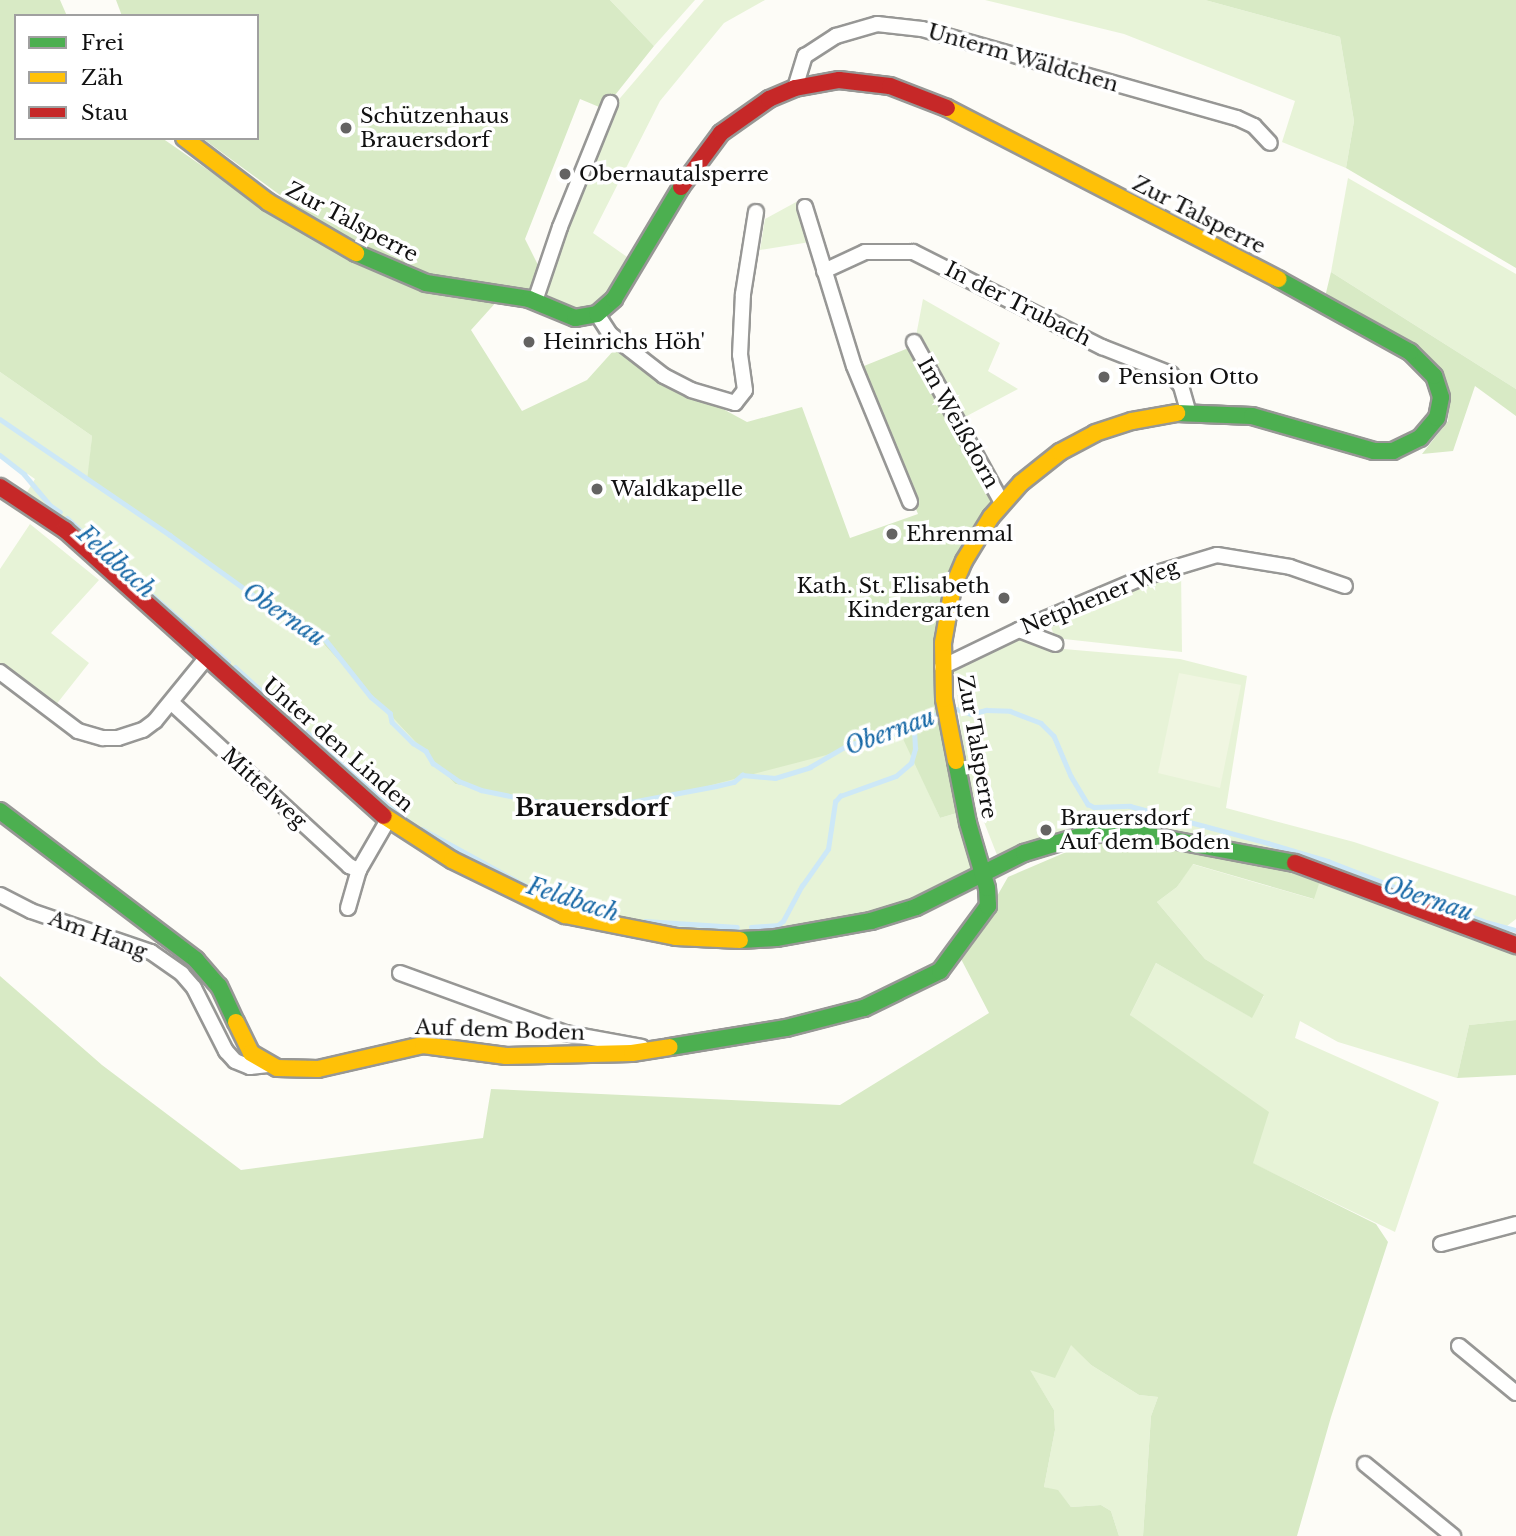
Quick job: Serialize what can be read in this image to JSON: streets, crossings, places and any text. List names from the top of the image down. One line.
{"streets":{"street":["Unterm Wäldchen","Zur Talsperre","In der Trubach","Im Weißdorn","Netphener Weg","Unter den Linden","Mittelweg","Am Hang","Auf dem Boden"]},"crossings":[["Unterm Wäldchen","Zur Talsperre"],["Zur Talsperre","In der Trubach"],["Zur Talsperre","Im Weißdorn"],["Zur Talsperre","Netphener Weg"],["Zur Talsperre","Unter den Linden"],["Zur Talsperre","Auf dem Boden"],["Unter den Linden","Auf dem Boden"],["Am Hang","Auf dem Boden"]],"districts":["Brauersdorf"],"water":["Feldbach","Obernau"],"places":["Schützenhaus Brauersdorf","Obernautalsperre","Heinrichs Höh'","Pension Otto","Waldkapelle","Ehrenmal","Kath. St. Elisabeth Kindergarten","Brauersdorf Auf dem Boden"],"legend":["Frei","Zäh","Stau"]}
